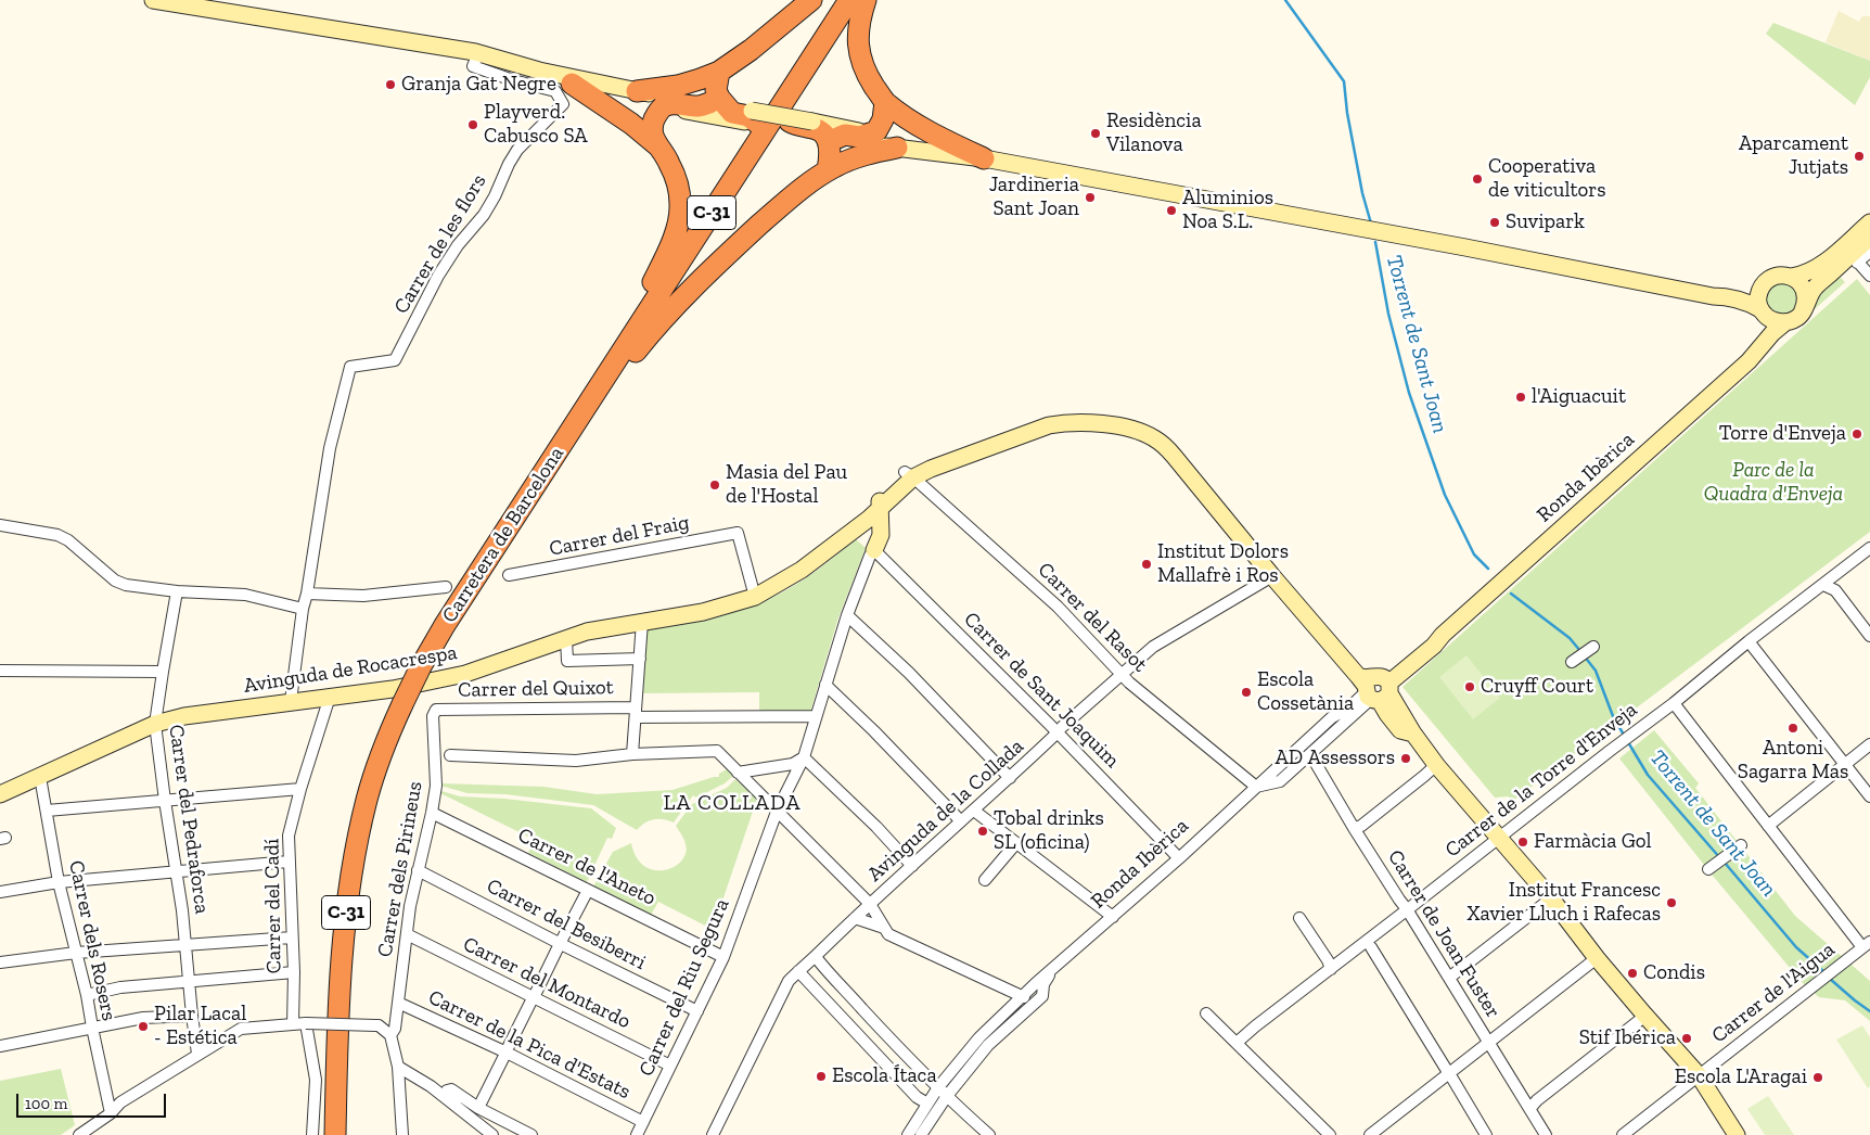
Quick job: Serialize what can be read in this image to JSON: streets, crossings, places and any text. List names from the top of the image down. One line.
{"streets":{"highway":["C-31","Carretera de Barcelona"],"street":["Carrer de les flors","Ronda Ibèrica","Carrer del Fraig","Carrer del Rasot","Avinguda de Rocacrespa","Carrer del Quixot","Carrer de Sant Joaquim","Carrer de la Torre d'Enveja","Avinguda de la Collada","Carrer del Pedraforca","Carrer de l'Aneto","Carrer dels Pirineus","Carrer del Cadí","Carrer del Besiberri","Carrer de Joan Fuster","Carrer dels Rosers","Carrer del Montardo","Carrer del Riu Segura","Carrer de l'Aigua","Carrer de la Pica d'Estats"]},"crossings":[["Ronda Ibèrica","Carrer del Rasot"],["Ronda Ibèrica","Carrer de Sant Joaquim"],["Ronda Ibèrica","Carrer de Joan Fuster"],["Carrer del Fraig","Avinguda de Rocacrespa"],["Carrer del Rasot","Avinguda de Rocacrespa"],["Carrer del Rasot","Avinguda de la Collada"],["Avinguda de Rocacrespa","Carrer del Pedraforca"],["Avinguda de Rocacrespa","Carrer del Cadí"],["Avinguda de Rocacrespa","Carrer dels Rosers"],["Carrer del Quixot","Carrer dels Pirineus"],["Carrer del Quixot","Carrer del Riu Segura"],["Carrer de Sant Joaquim","Avinguda de la Collada"],["Carrer de Sant Joaquim","Carrer del Riu Segura"],["Carrer de la Torre d'Enveja","Carrer de Joan Fuster"],["Carrer de l'Aneto","Carrer dels Pirineus"],["Carrer de l'Aneto","Carrer del Riu Segura"],["Carrer dels Pirineus","Carrer del Besiberri"],["Carrer dels Pirineus","Carrer del Montardo"],["Carrer dels Pirineus","Carrer de la Pica d'Estats"],["Carrer del Besiberri","Carrer del Riu Segura"],["Carrer del Montardo","Carrer del Riu Segura"],["Carrer del Riu Segura","Carrer de la Pica d'Estats"]],"districts":["LA COLLADA"],"water":["Torrent de Sant Joan"],"parks":["Parc de la Quadra d'Enveja"],"places":["Granja Gat Negre","Playverd. Cabusco SA","Residència Vilanova","Aparcament Jutjats","Cooperativa de viticultors","Jardineria Sant Joan","Aluminios Noa S.L.","Suvipark","l'Aiguacuit","Torre d'Enveja","Masia del Pau de l'Hostal","Institut Dolors Mallafrè i Ros","Cruyff Court","Escola Cossetània","Antoni Sagarra Mas","AD Assessors","Tobal drinks SL (oficina)","Farmàcia Gol","Institut Francesc Xavier Lluch i Rafecas","Condis","Pilar Lacal - Estética","Stif Ibérica","Escola Ítaca","Escola L'Aragai"],"scale_bar":"100 m"}
